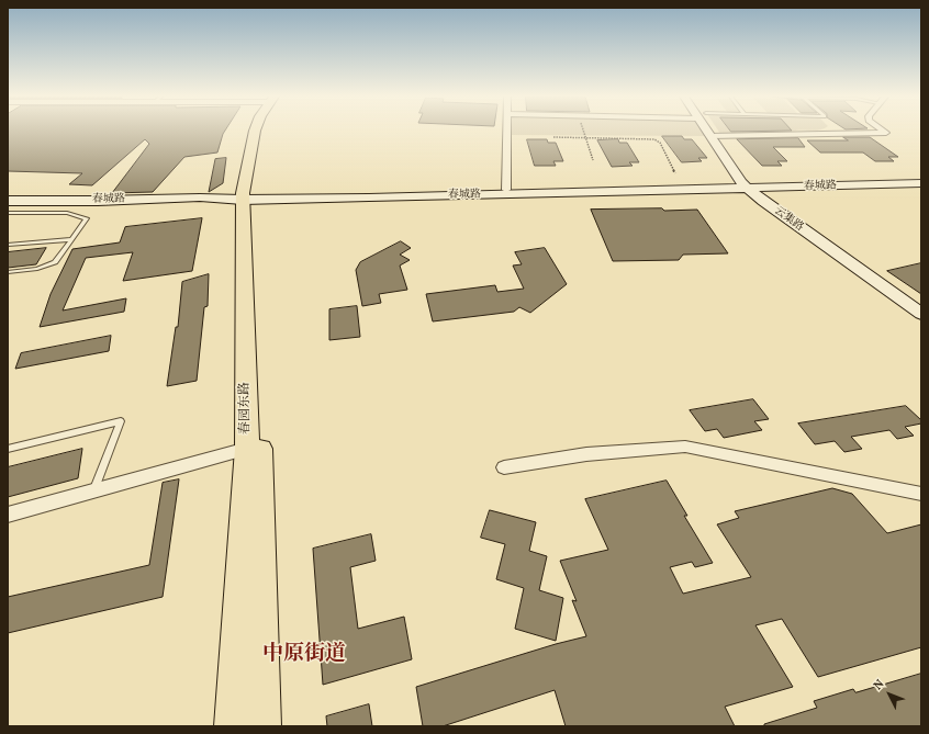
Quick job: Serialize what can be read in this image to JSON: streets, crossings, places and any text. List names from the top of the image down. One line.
{"streets":{"main road":["春园东路"],"street":["春城路","云集路"]},"crossings":[["春城路","云集路"],["春城路","春园东路"]],"districts":["中原街道"],"north":"top left"}
